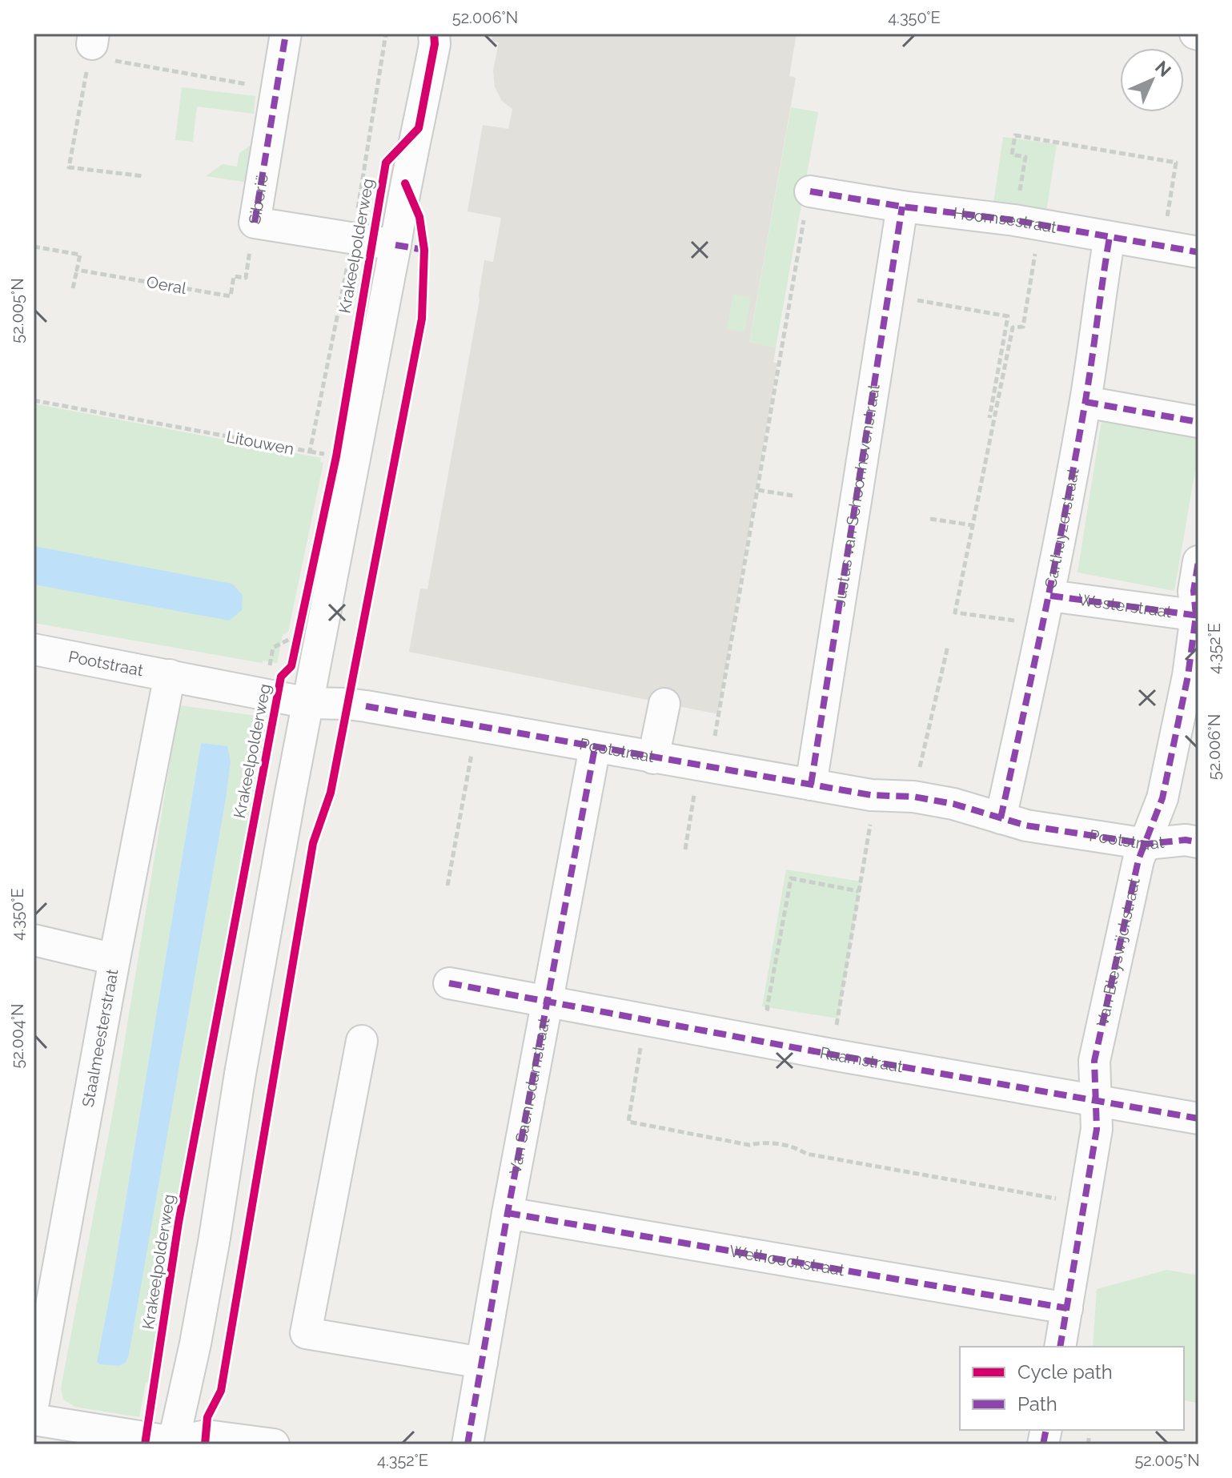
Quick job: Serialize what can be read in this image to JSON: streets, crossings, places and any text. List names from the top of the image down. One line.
{"streets":{"street":["Siberië","Hoornsestraat","Justus van Schoonhovenstraat","Carthuyzerstraat","Westerstraat","Pootstraat","Van Bleyswijckstraat","Staalmeesterstraat","Raamstraat","Van Saenredamstraat","Welhoeckstraat"],"path":["Oeral","Litouwen"],"cycle path":["Krakeelpolderweg"]},"crossings":[["Siberië","Oeral"],["Siberië","Litouwen"],["Hoornsestraat","Justus van Schoonhovenstraat"],["Hoornsestraat","Carthuyzerstraat"],["Krakeelpolderweg","Pootstraat"],["Justus van Schoonhovenstraat","Pootstraat"],["Carthuyzerstraat","Westerstraat"],["Carthuyzerstraat","Pootstraat"],["Westerstraat","Van Bleyswijckstraat"],["Pootstraat","Van Bleyswijckstraat"],["Pootstraat","Staalmeesterstraat"],["Pootstraat","Van Saenredamstraat"],["Van Bleyswijckstraat","Raamstraat"],["Van Bleyswijckstraat","Welhoeckstraat"],["Raamstraat","Van Saenredamstraat"],["Van Saenredamstraat","Welhoeckstraat"]],"legend":["Cycle path","Path"],"north":"top right","coordinates":["52.006°N","4.350°E","52.005°N","4.352°E","52.004°N"]}
